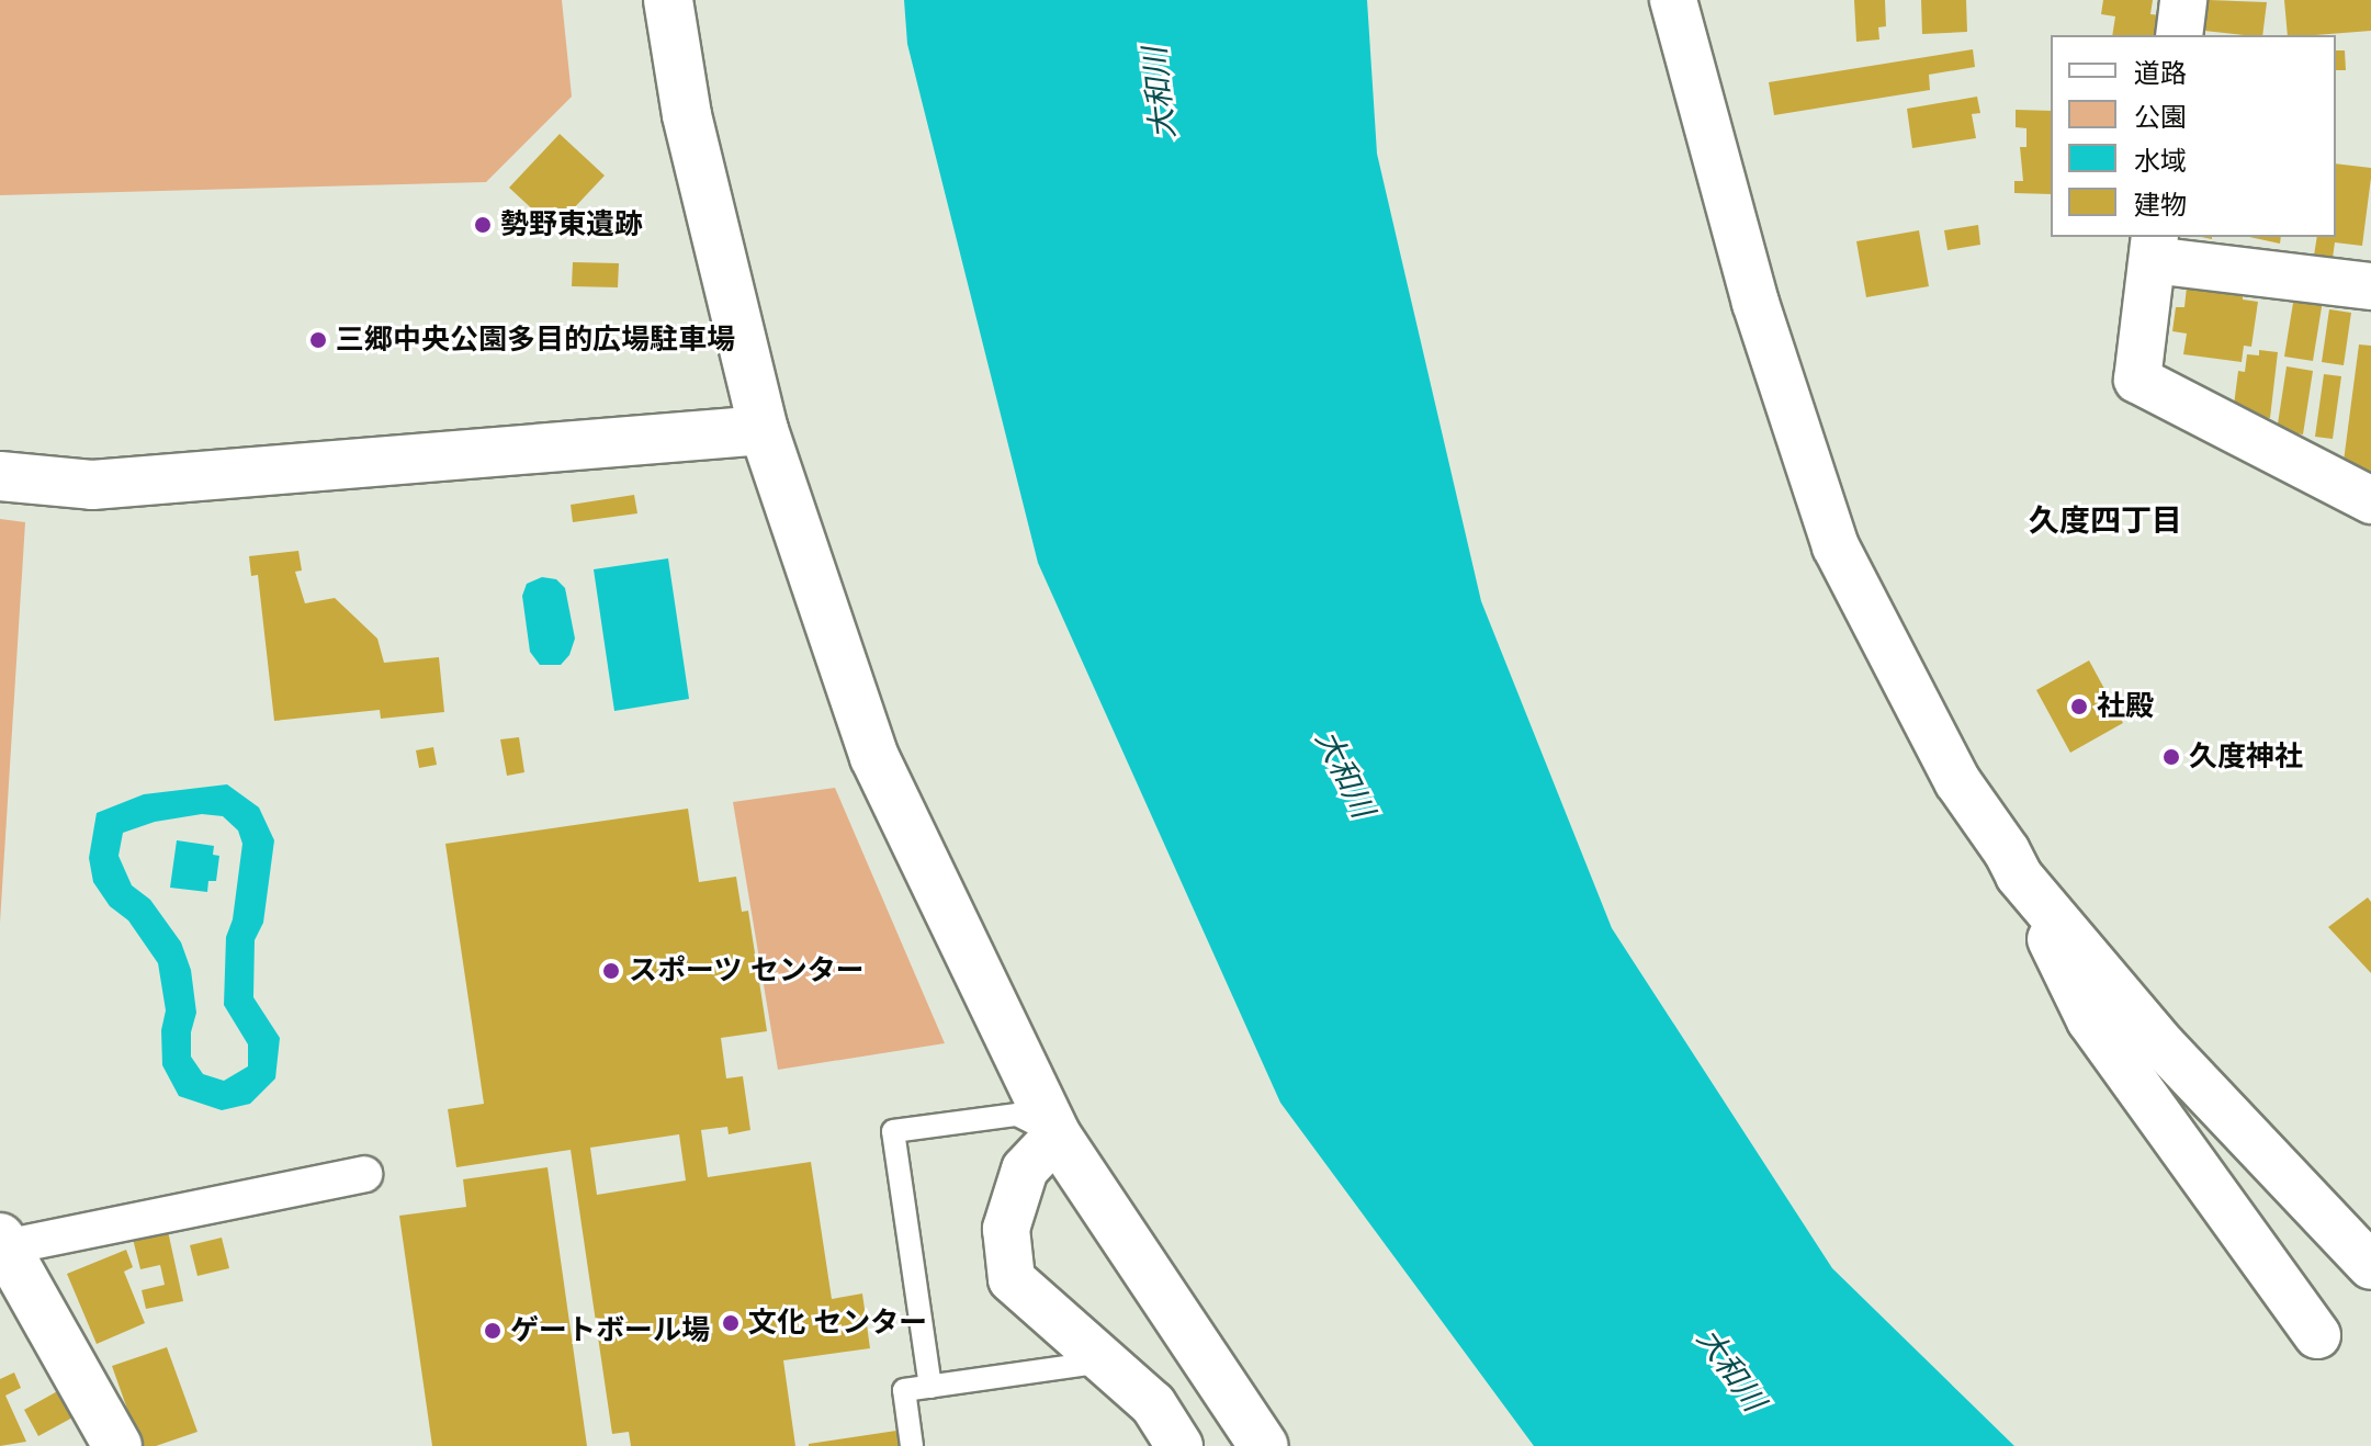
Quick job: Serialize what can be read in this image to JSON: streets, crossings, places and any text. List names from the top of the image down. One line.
{"districts":["久度四丁目"],"water":["大和川"],"places":["勢野東遺跡","三郷中央公園多目的広場駐車場","社殿","久度神社","スポーツ センター","文化 センター","ゲートボール場"],"legend":["道路","公園","水域","建物"]}
